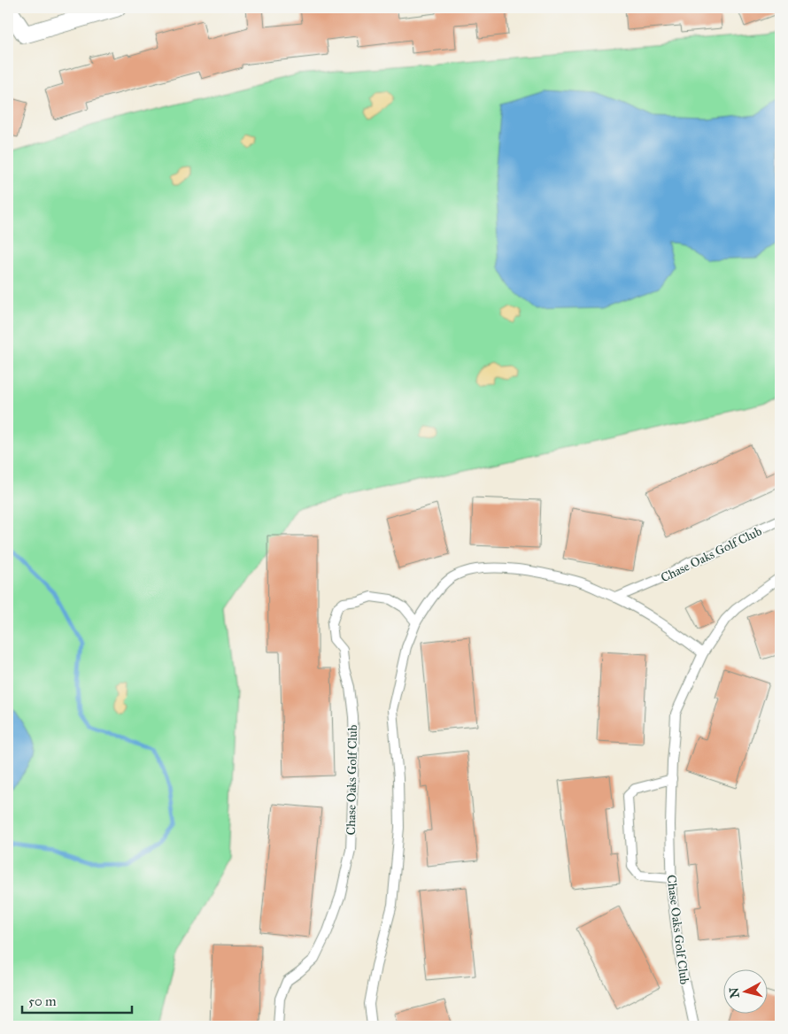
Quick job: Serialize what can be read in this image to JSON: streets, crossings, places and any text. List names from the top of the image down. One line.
{"streets":{"lane":["Chase Oaks Golf Club"]},"scale_bar":"50 m","north":"left"}
